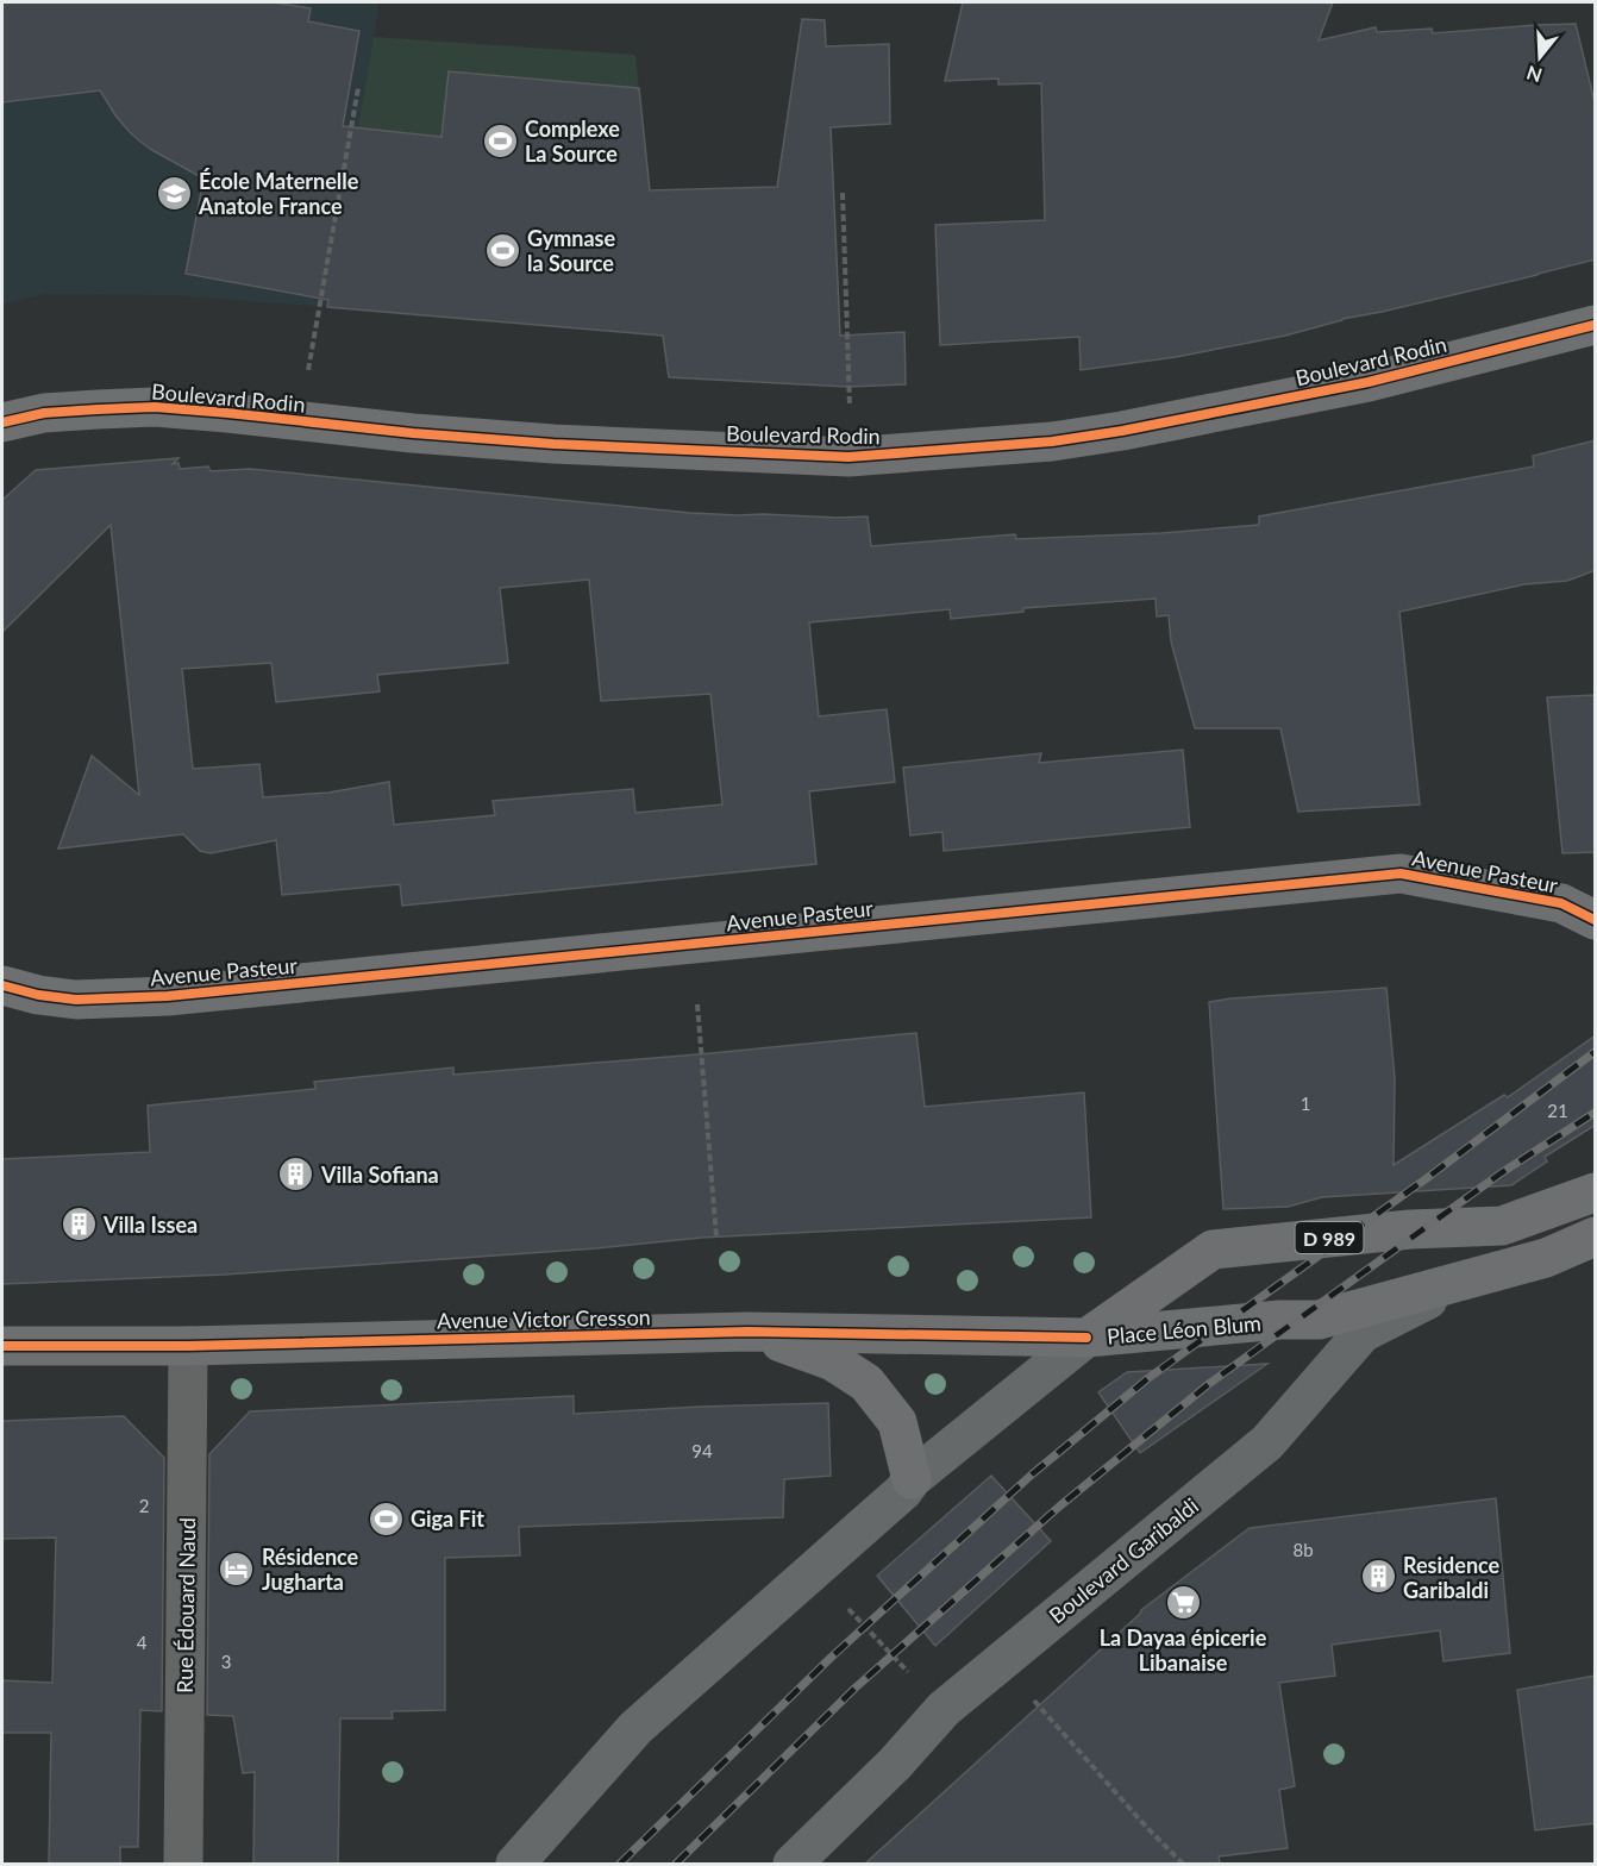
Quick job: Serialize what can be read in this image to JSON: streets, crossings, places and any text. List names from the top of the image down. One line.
{"streets":{"main road":["Boulevard Rodin","Avenue Pasteur","D 989","Avenue Victor Cresson","Place Léon Blum","Boulevard Garibaldi"],"street":["Rue Édouard Naud"]},"crossings":[["Avenue Victor Cresson","Place Léon Blum"],["Avenue Victor Cresson","Rue Édouard Naud"],["Place Léon Blum","Boulevard Garibaldi"]],"places":{"sports":["Complexe La Source","Gymnase la Source","Giga Fit"],"school or university":["École Maternelle Anatole France"],"building":["Villa Sofiana","Villa Issea","Residence Garibaldi"],"hotel":["Résidence Jugharta"],"supermarket":["La Dayaa épicerie Libanaise"]},"house_numbers":["1","21","94","2","8b","4","3"],"north":"bottom"}
